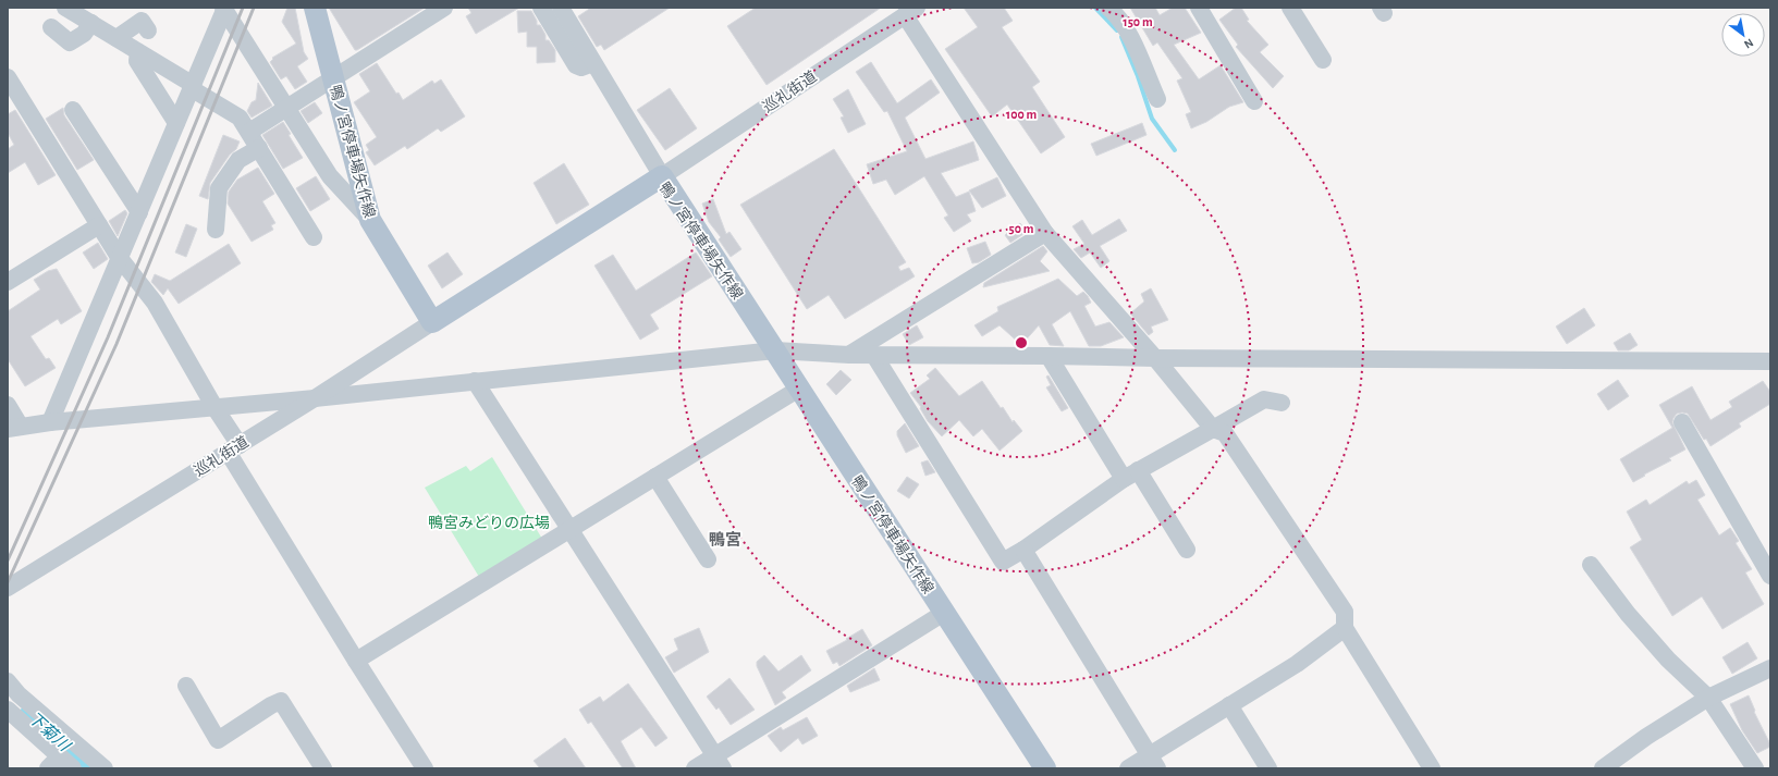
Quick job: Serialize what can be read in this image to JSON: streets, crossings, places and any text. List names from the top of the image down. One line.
{"streets":{"main road":["鴨ノ宮停車場矢作線"],"street":["巡礼街道"]},"crossings":[["巡礼街道","鴨ノ宮停車場矢作線"]],"districts":["鴨宮"],"water":["下菊川"],"parks":["鴨宮みどりの広場"],"north":"bottom right","rings":["150 m","100 m","50 m"]}
